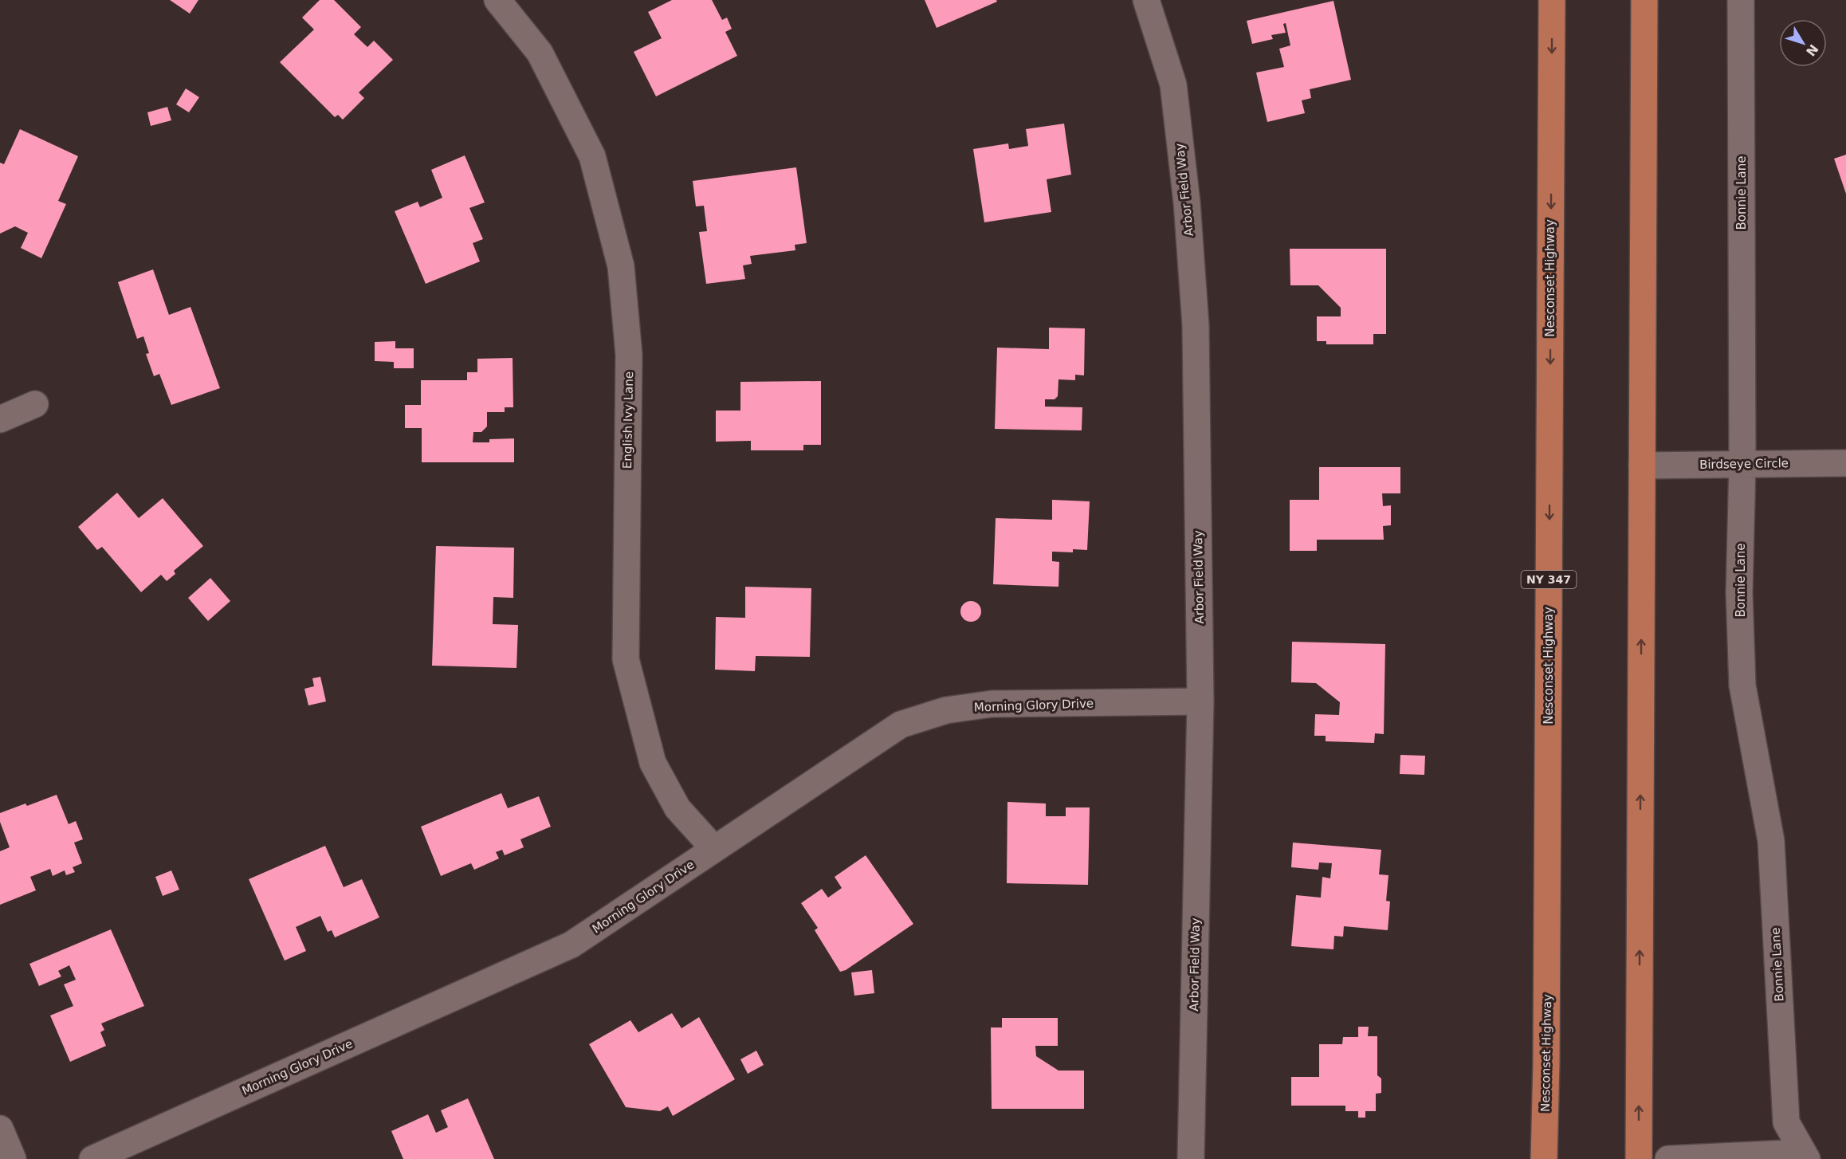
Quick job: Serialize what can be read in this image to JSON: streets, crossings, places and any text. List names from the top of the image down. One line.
{"streets":{"highway":["Nesconset Highway","NY 347"],"street":["Arbor Field Way","Bonnie Lane","English Ivy Lane","Birdseye Circle","Morning Glory Drive"]},"crossings":[["Arbor Field Way","Morning Glory Drive"],["Bonnie Lane","Birdseye Circle"],["English Ivy Lane","Morning Glory Drive"]],"north":"bottom right"}
